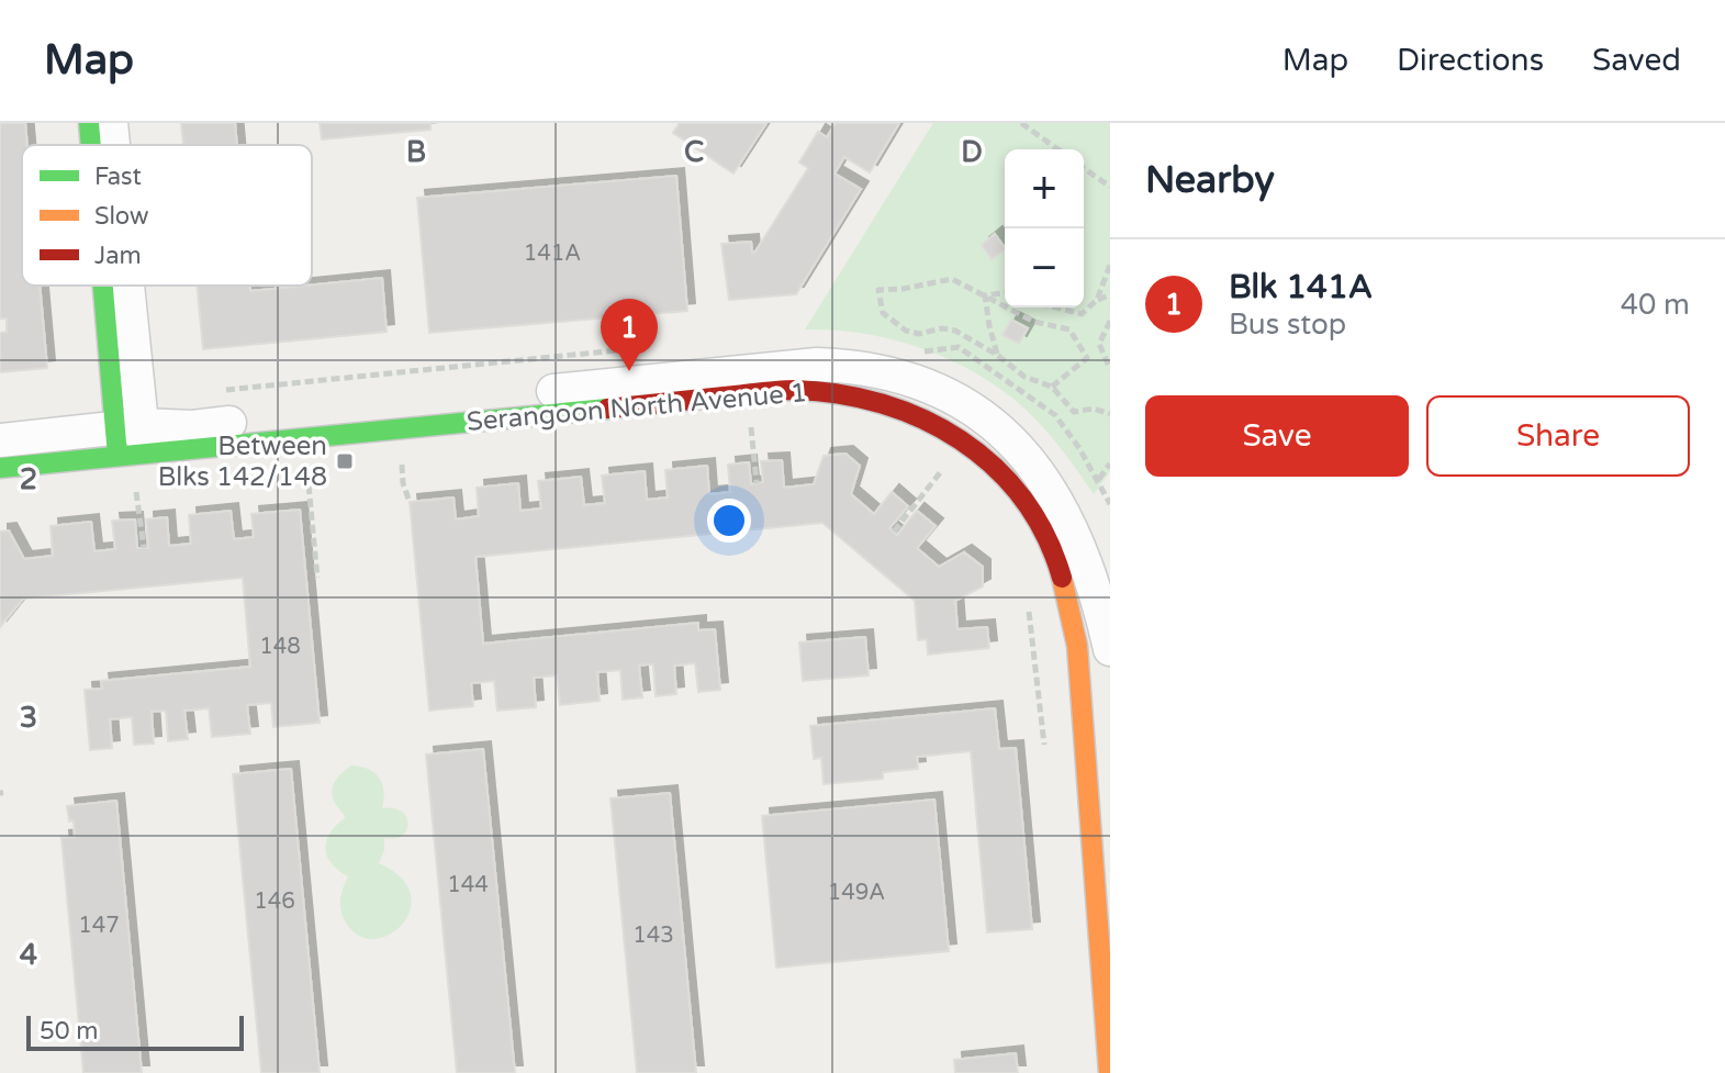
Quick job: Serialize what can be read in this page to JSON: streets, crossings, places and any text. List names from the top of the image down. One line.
{"streets":{"street":["Serangoon North Avenue 1"]},"places":{"transit":["Between Blks 142/148"]},"house_numbers":["141A","148","144","149A","146","147","143"],"legend":["Fast","Slow","Jam"],"scale_bar":"50 m","page":{"header":"Map","nav":["Map","Directions","Saved"],"heading":"Nearby","map_buttons":["+","−"],"list":[{"mark":"1","name":"Blk 141A","note":"Bus stop","value":"40 m"}],"pins":"1","buttons":["Save","Share"],"scale":"50 m"},"grid":{"columns":["B","C","D"],"rows":["2","3","4"]}}
